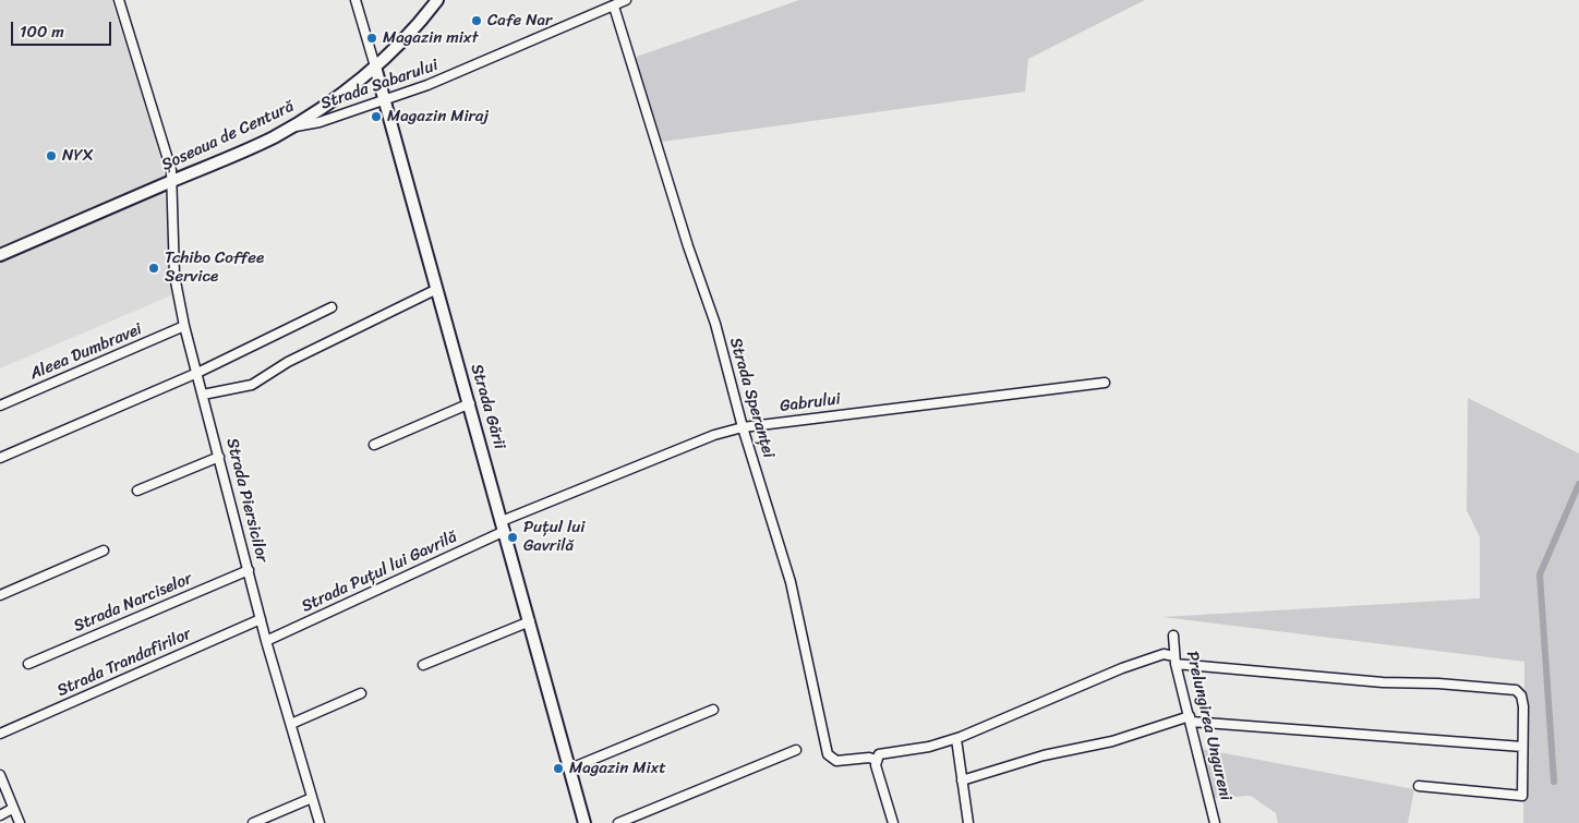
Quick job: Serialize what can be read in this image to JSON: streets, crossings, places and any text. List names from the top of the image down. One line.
{"streets":{"main road":["Șoseaua de Centură","Strada Gării"],"street":["Strada Sabarului","Aleea Dumbravei","Strada Speranței","Gabrului","Strada Piersicilor","Strada Puțul lui Gavrilă","Strada Narciselor","Strada Trandafirilor","Prelungirea Ungureni"]},"crossings":[["Strada Sabarului","Șoseaua de Centură"],["Strada Sabarului","Strada Speranței"],["Strada Sabarului","Strada Gării"],["Șoseaua de Centură","Strada Gării"],["Șoseaua de Centură","Strada Piersicilor"],["Aleea Dumbravei","Strada Piersicilor"],["Strada Speranței","Gabrului"],["Strada Speranței","Prelungirea Ungureni"],["Gabrului","Strada Gării"],["Gabrului","Strada Puțul lui Gavrilă"],["Strada Gării","Strada Puțul lui Gavrilă"],["Strada Piersicilor","Strada Puțul lui Gavrilă"],["Strada Piersicilor","Strada Narciselor"],["Strada Piersicilor","Strada Trandafirilor"]],"places":["Cafe Nar","Magazin mixt","Magazin Miraj","NYX","Tchibo Coffee Service","Puțul lui Gavrilă","Magazin Mixt"],"scale_bar":"100 m"}
